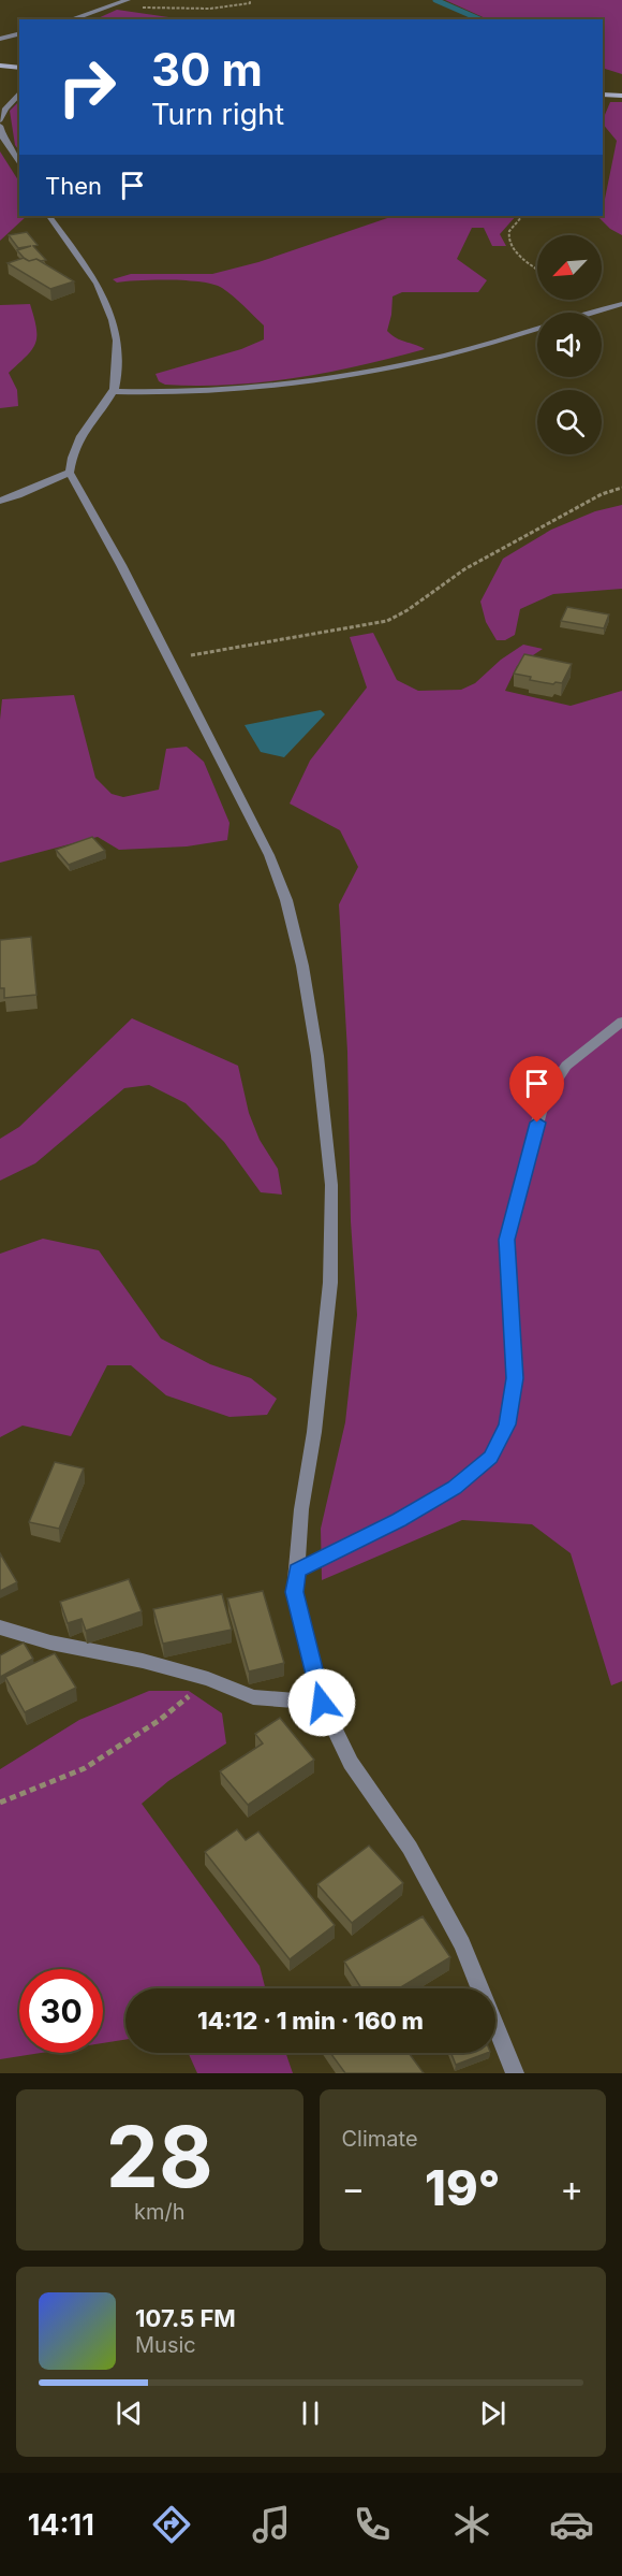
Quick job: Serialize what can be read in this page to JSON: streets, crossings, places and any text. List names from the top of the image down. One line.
{"north":"bottom left","page":{"turn":["30 m","Turn right"],"then":"Then","limit":"30","trip":"14:12 · 1 min · 160 m","tile":[["28","km/h"],"Climate"],"heat":["−","19°","+"],"song":["107.5 FM","Music"],"tabs":"14:11"}}
